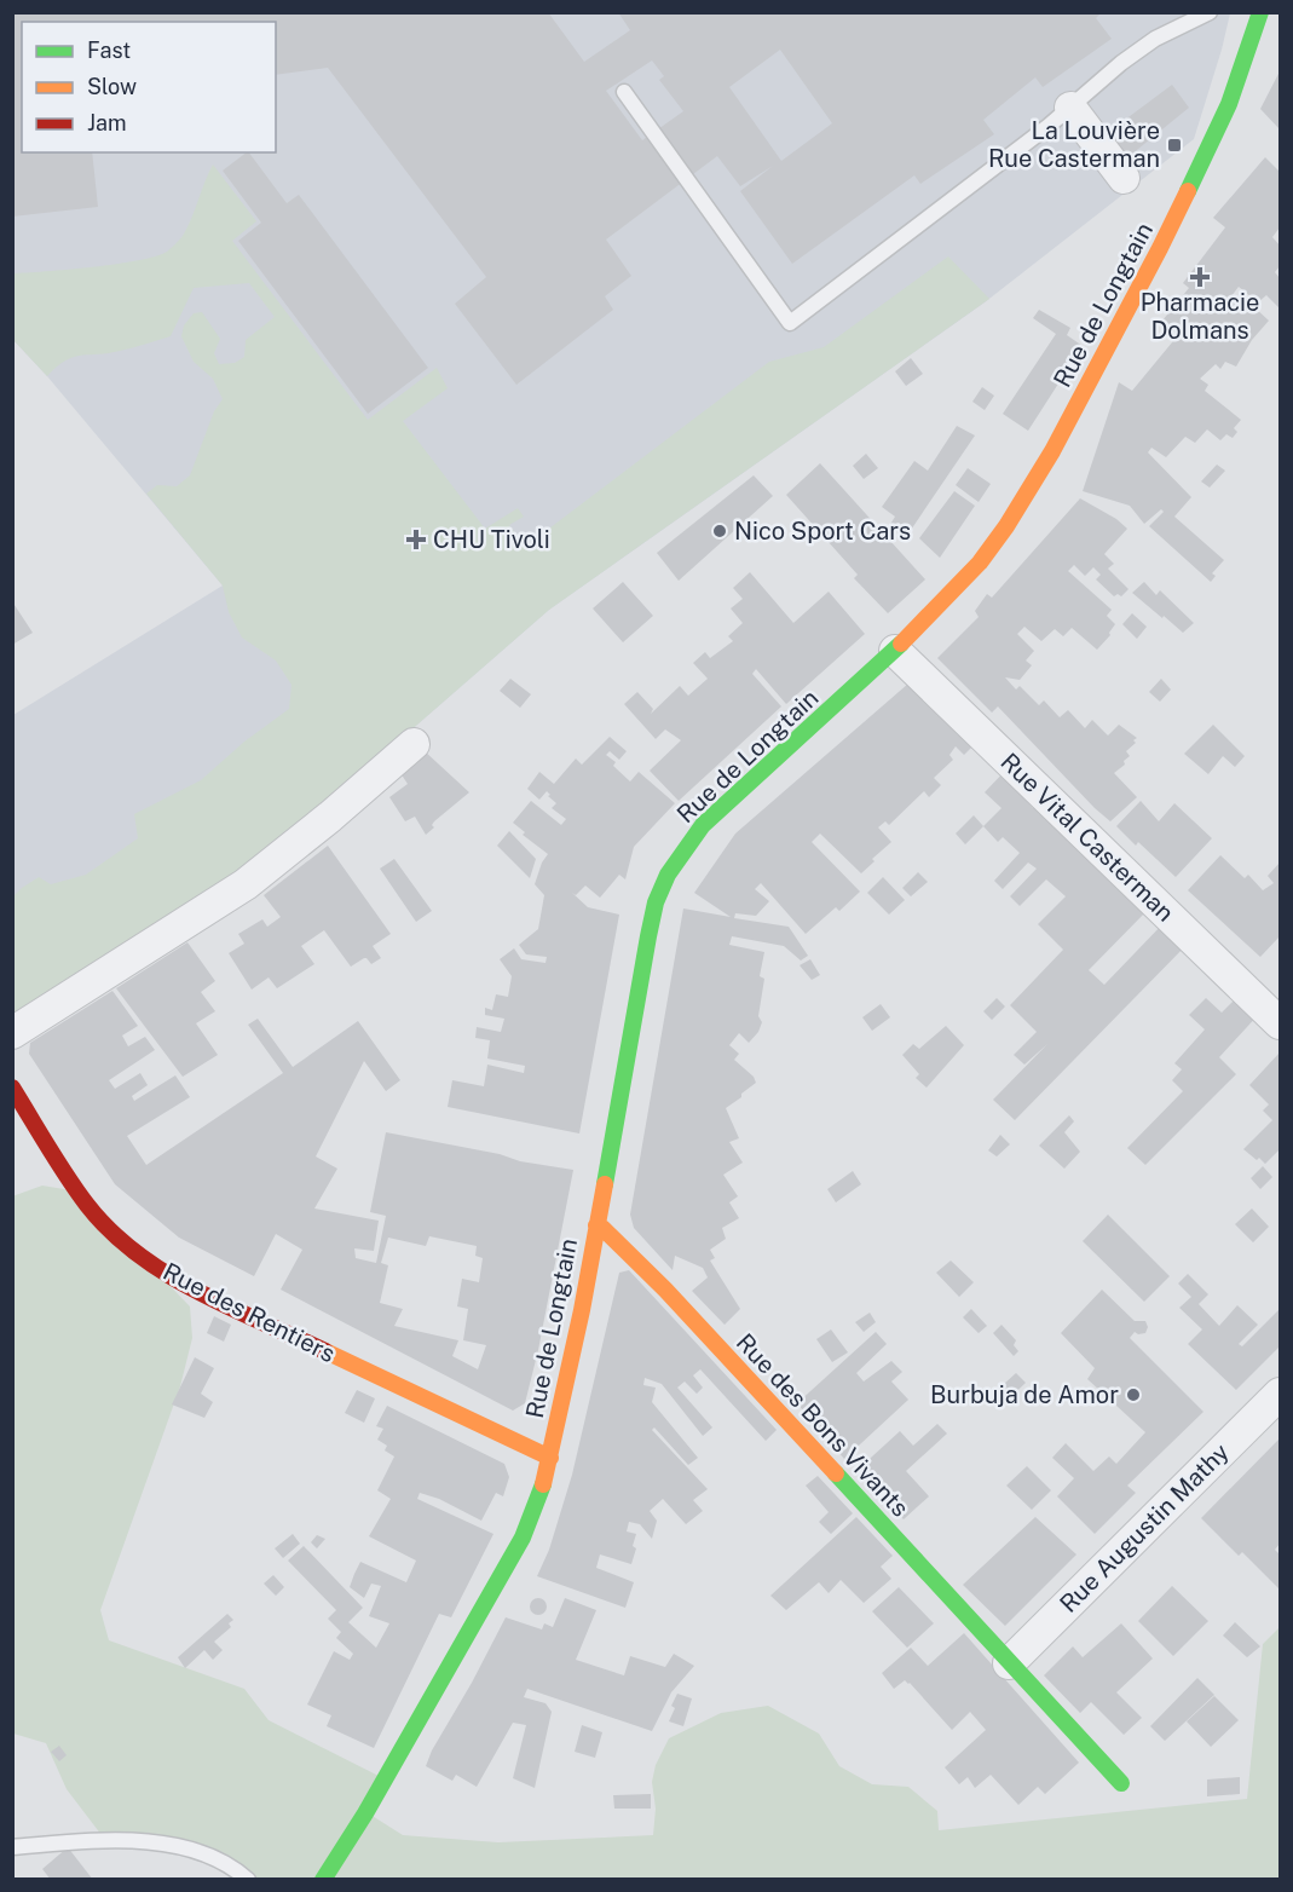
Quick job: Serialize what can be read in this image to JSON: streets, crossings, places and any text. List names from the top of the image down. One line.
{"streets":{"street":["Rue de Longtain","Rue Vital Casterman","Rue des Rentiers","Rue des Bons Vivants","Rue Augustin Mathy"]},"crossings":[["Rue de Longtain","Rue Vital Casterman"],["Rue de Longtain","Rue des Rentiers"],["Rue de Longtain","Rue des Bons Vivants"],["Rue des Bons Vivants","Rue Augustin Mathy"]],"places":{"transit":["La Louvière Rue Casterman"],"health":["Pharmacie Dolmans","CHU Tivoli"],"other":["Nico Sport Cars","Burbuja de Amor"]},"legend":["Fast","Slow","Jam"]}
